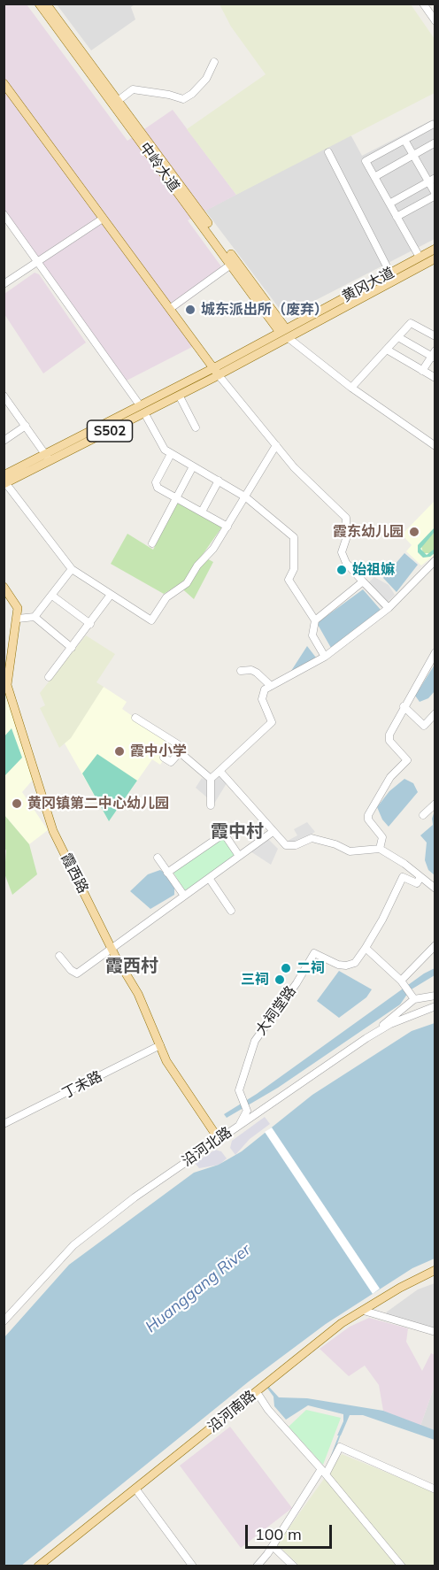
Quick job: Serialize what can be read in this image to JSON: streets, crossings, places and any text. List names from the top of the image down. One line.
{"streets":{"main road":["中岭大道","黄冈大道","S502","霞西路","沿河南路"],"street":["大祠堂路","丁未路","沿河北路"]},"crossings":[["霞西路","丁未路"],["霞西路","沿河北路"],["大祠堂路","沿河北路"]],"districts":["霞中村","霞西村"],"water":["Huanggang River"],"places":["城东派出所（废弃）","霞东幼儿园","始祖嫲","霞中小学","黄冈镇第二中心幼儿园","二祠","三祠"],"scale_bar":"100 m"}
